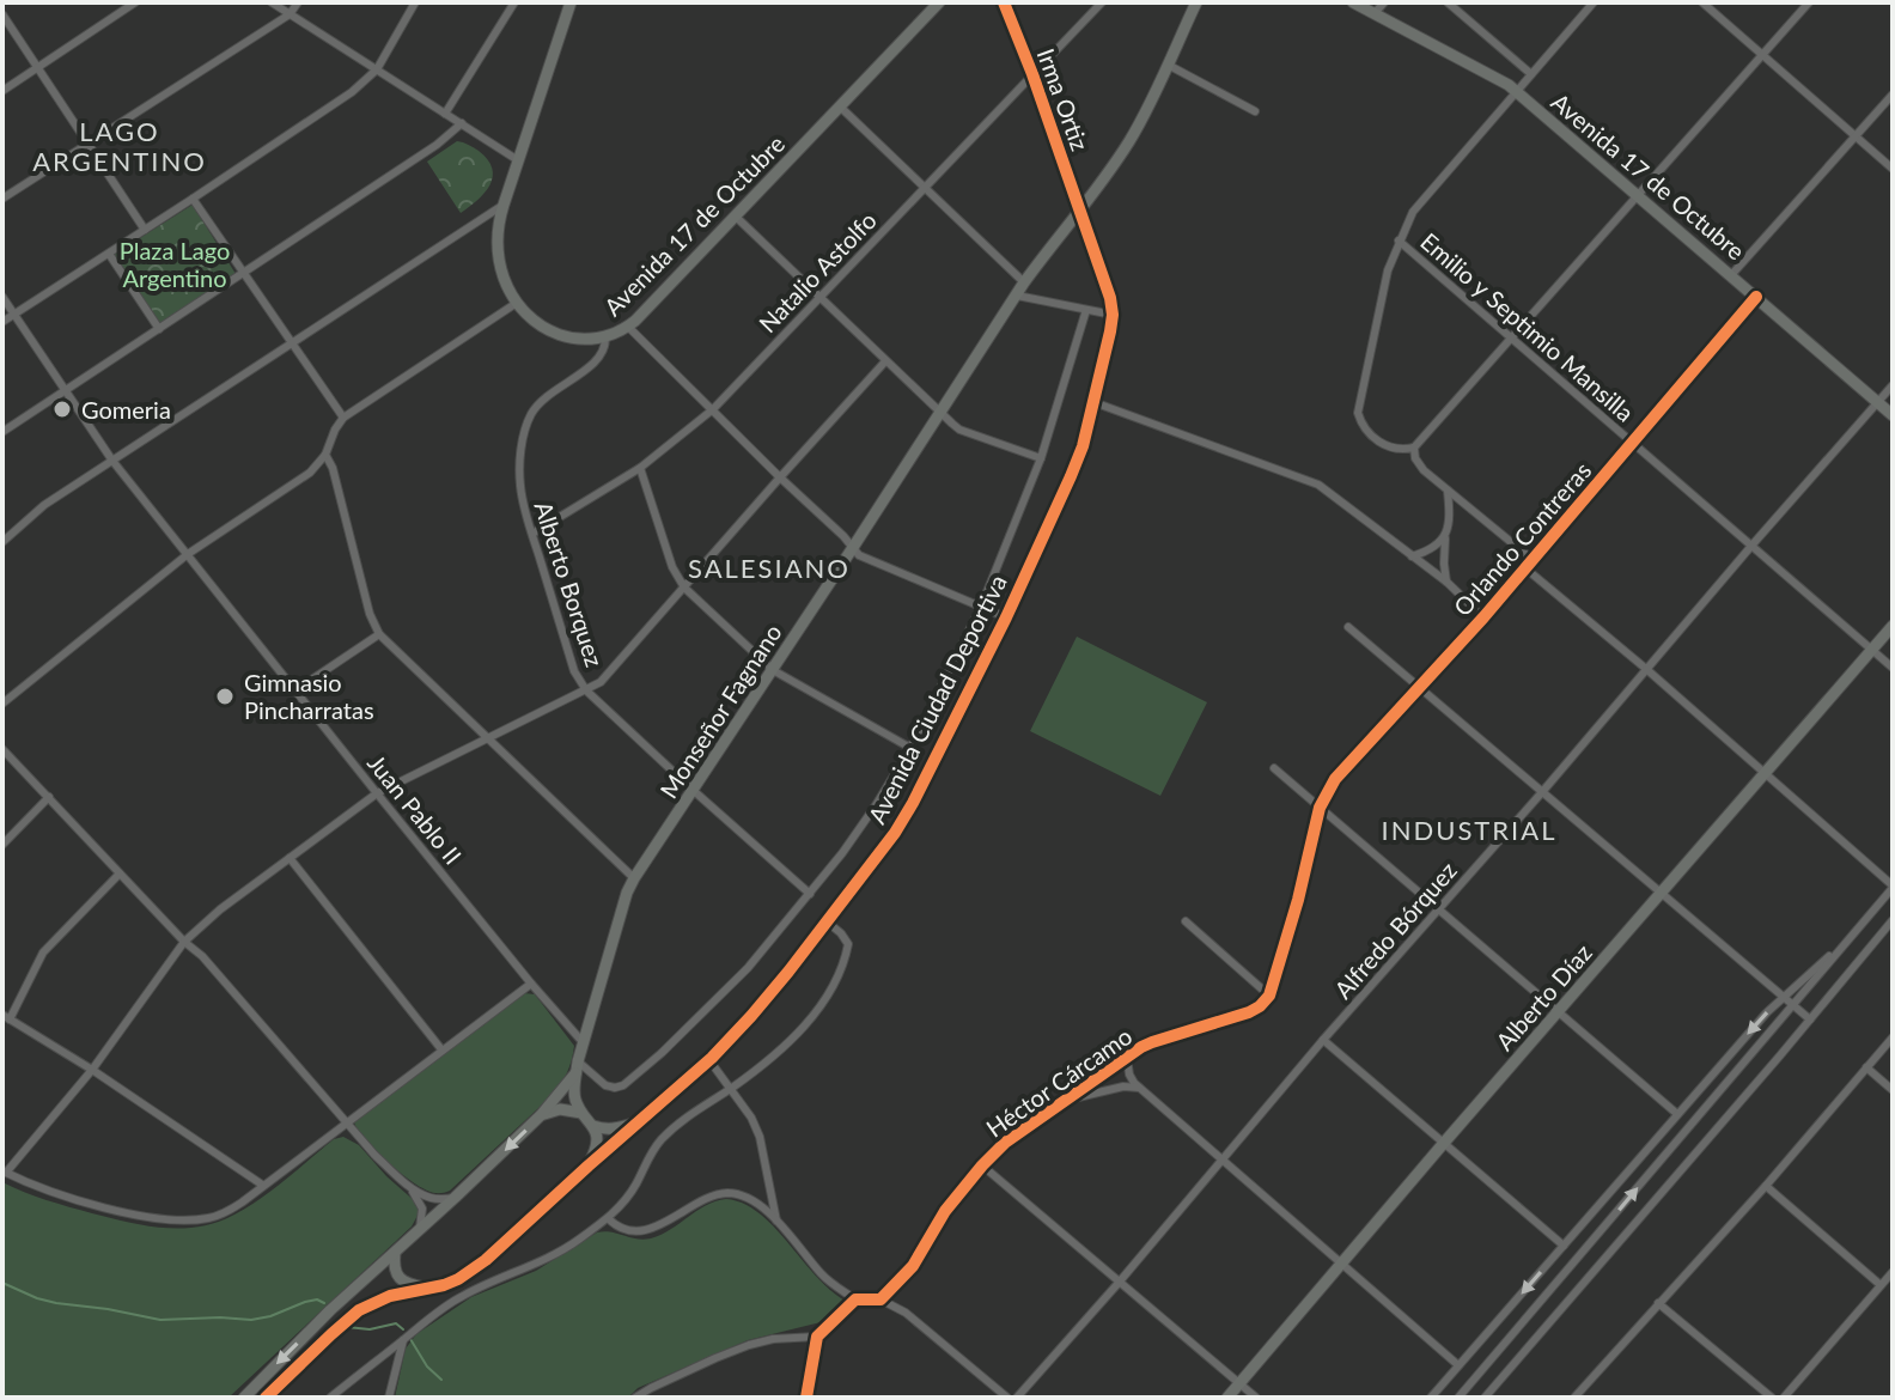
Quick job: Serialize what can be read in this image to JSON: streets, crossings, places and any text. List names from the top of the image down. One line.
{"streets":{"street":["Irma Ortiz","Avenida 17 de Octubre","Natalio Astolfo","Emilio y Septimio Mansilla","Orlando Contreras","Alberto Borquez","Avenida Ciudad Deportiva","Monseñor Fagnano","Juan Pablo II","Alfredo Bórquez","Alberto Díaz","Héctor Cárcamo"]},"crossings":[["Irma Ortiz","Natalio Astolfo"],["Irma Ortiz","Avenida Ciudad Deportiva"],["Irma Ortiz","Monseñor Fagnano"],["Avenida 17 de Octubre","Orlando Contreras"],["Avenida 17 de Octubre","Alberto Borquez"],["Avenida 17 de Octubre","Alfredo Bórquez"],["Natalio Astolfo","Alberto Borquez"],["Emilio y Septimio Mansilla","Orlando Contreras"],["Emilio y Septimio Mansilla","Alfredo Bórquez"],["Emilio y Septimio Mansilla","Alberto Díaz"],["Alberto Borquez","Avenida Ciudad Deportiva"],["Alberto Borquez","Monseñor Fagnano"],["Avenida Ciudad Deportiva","Monseñor Fagnano"],["Monseñor Fagnano","Juan Pablo II"]],"districts":["LAGO ARGENTINO","SALESIANO","INDUSTRIAL"],"parks":["Plaza Lago Argentino"],"places":["Gomeria","Gimnasio Pincharratas"]}
